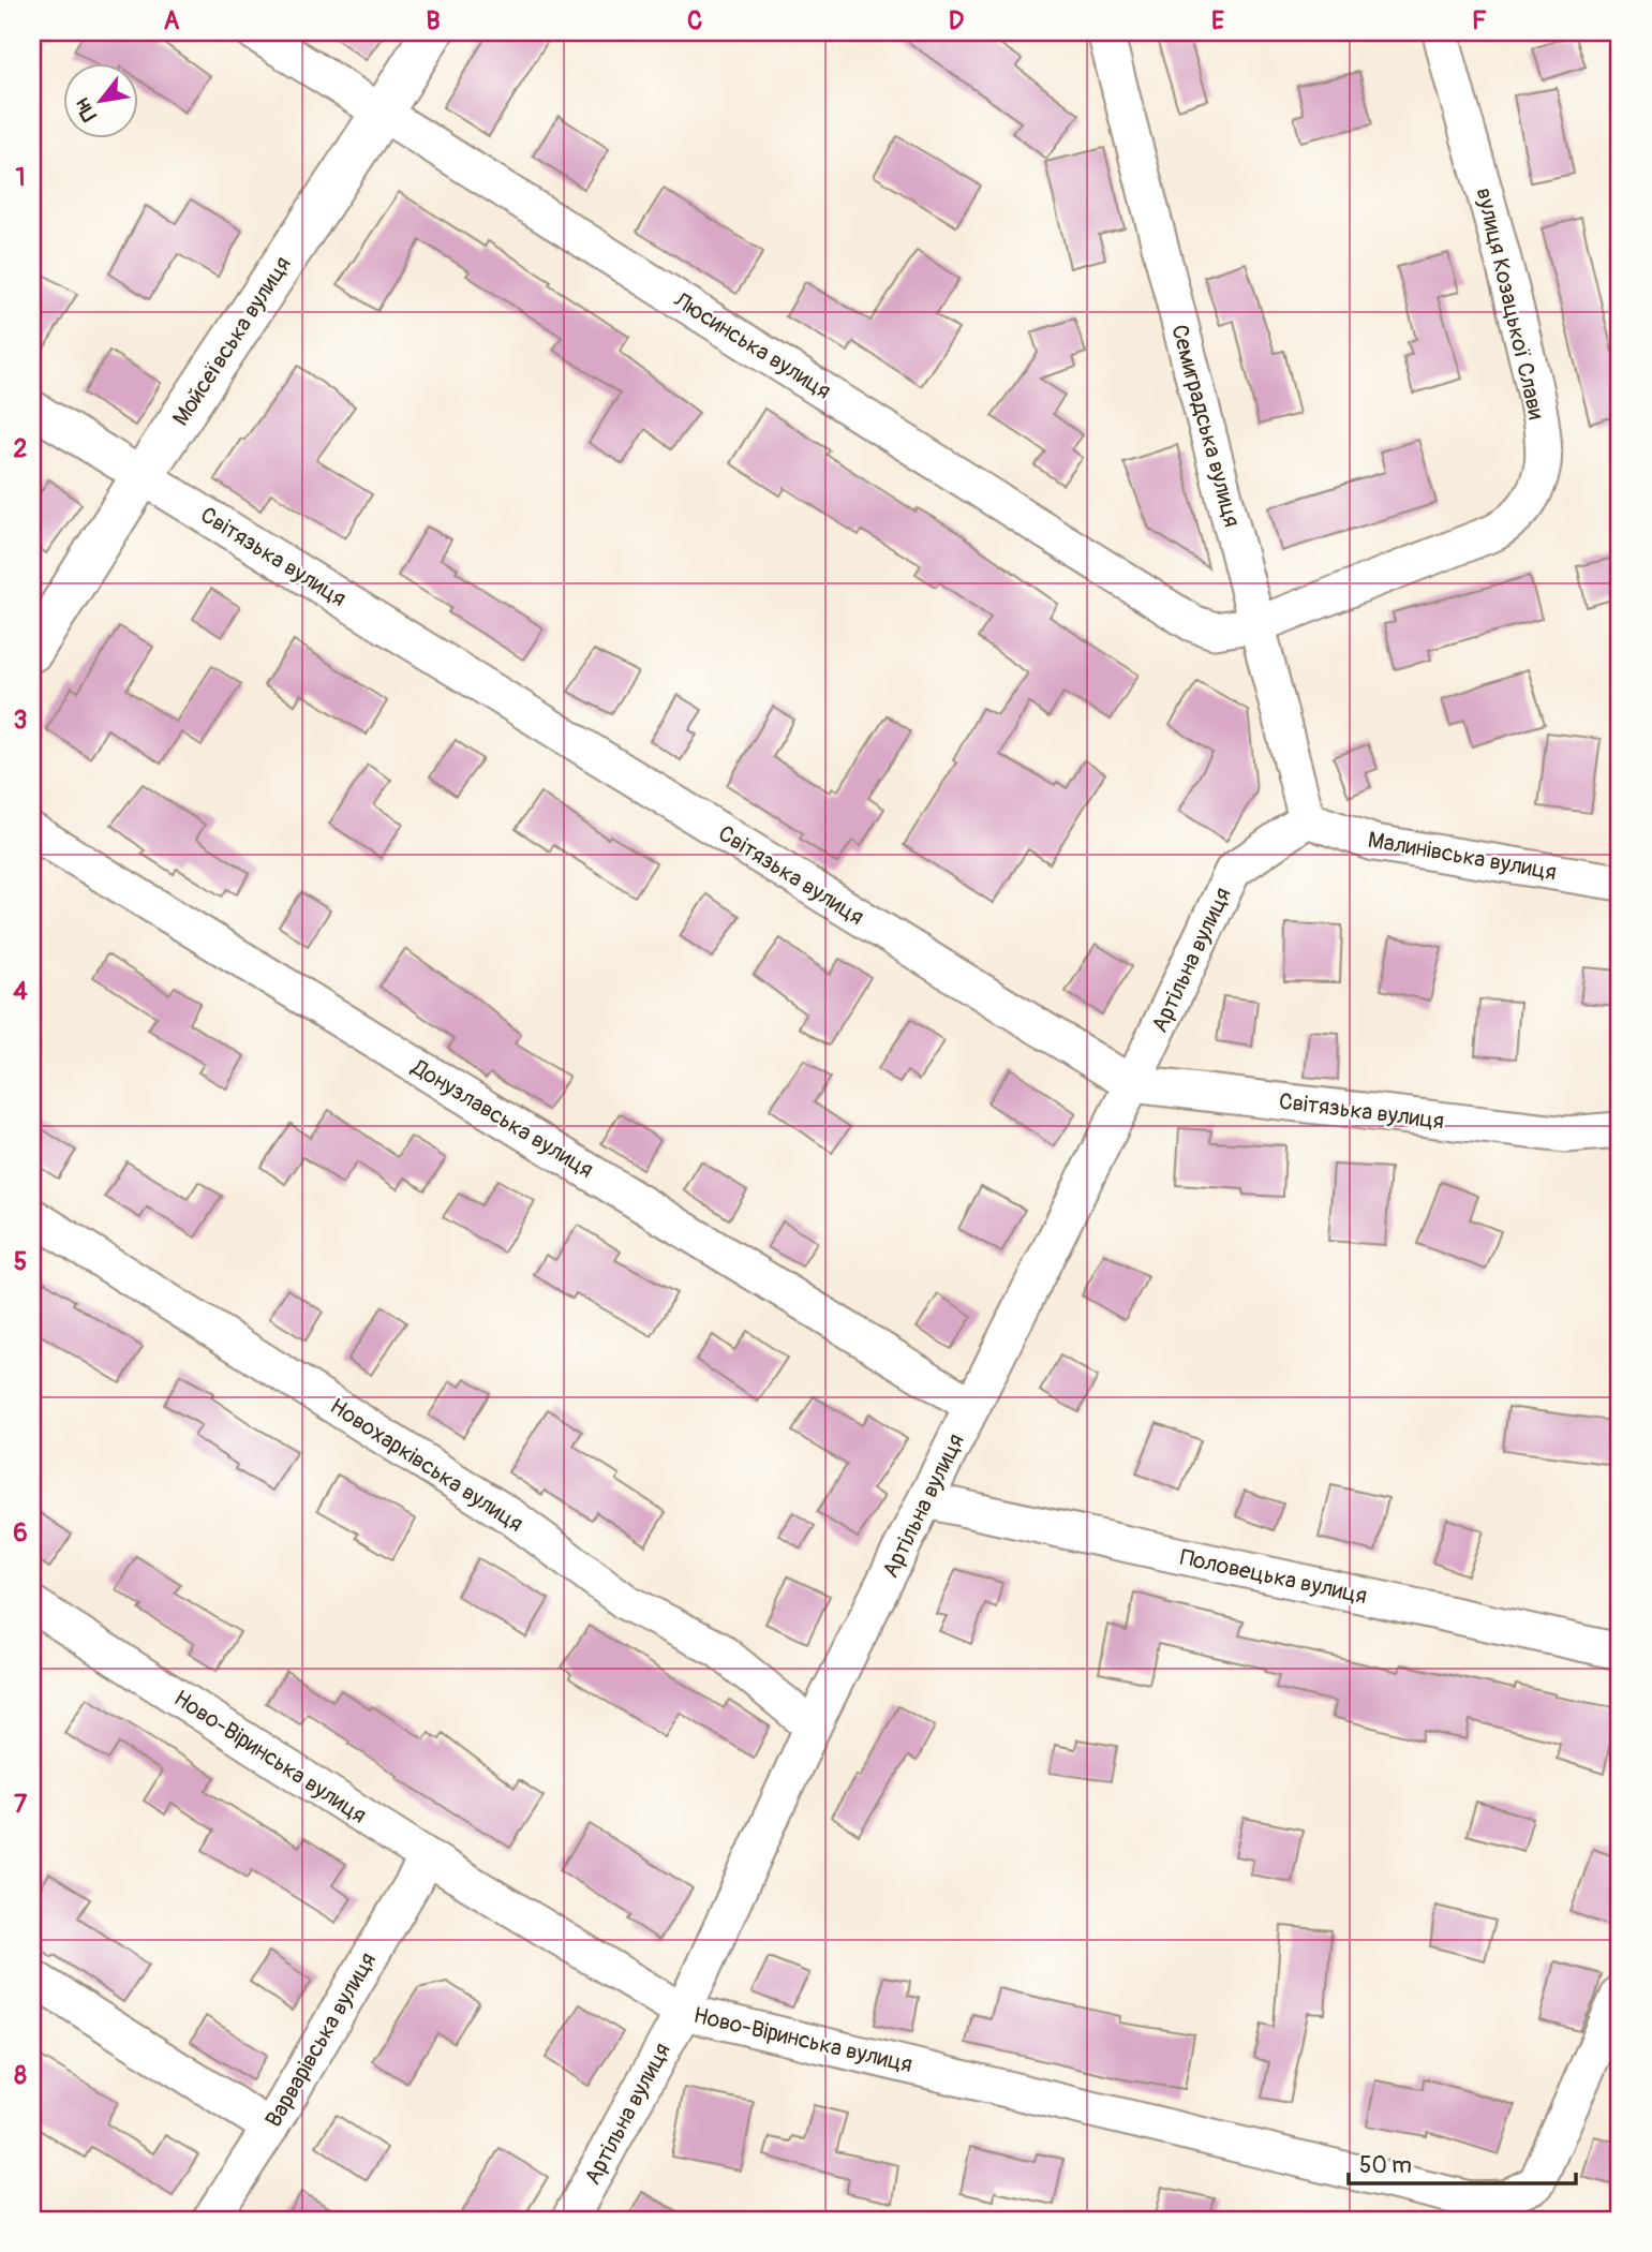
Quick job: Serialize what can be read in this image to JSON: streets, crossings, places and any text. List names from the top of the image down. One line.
{"streets":{"main road":["Мойсеївська вулиця"],"street":["вулиця Козацької Слави","Люсинська вулиця","Семиградська вулиця","Світязька вулиця","Малинівська вулиця","Артільна вулиця","Донузлавська вулиця","Новохарківська вулиця","Половецька вулиця","Ново-Віринська вулиця","Варварівська вулиця"]},"crossings":[["вулиця Козацької Слави","Люсинська вулиця"],["вулиця Козацької Слави","Семиградська вулиця"],["Мойсеївська вулиця","Люсинська вулиця"],["Мойсеївська вулиця","Світязька вулиця"],["Люсинська вулиця","Семиградська вулиця"],["Семиградська вулиця","Малинівська вулиця"],["Семиградська вулиця","Артільна вулиця"],["Світязька вулиця","Артільна вулиця"],["Малинівська вулиця","Артільна вулиця"],["Артільна вулиця","Донузлавська вулиця"],["Артільна вулиця","Новохарківська вулиця"],["Артільна вулиця","Половецька вулиця"],["Артільна вулиця","Ново-Віринська вулиця"],["Ново-Віринська вулиця","Варварівська вулиця"]],"scale_bar":"50 m","north":"bottom left","grid":{"columns":["A","B","C","D","E","F"],"rows":["1","2","3","4","5","6","7","8"]}}
